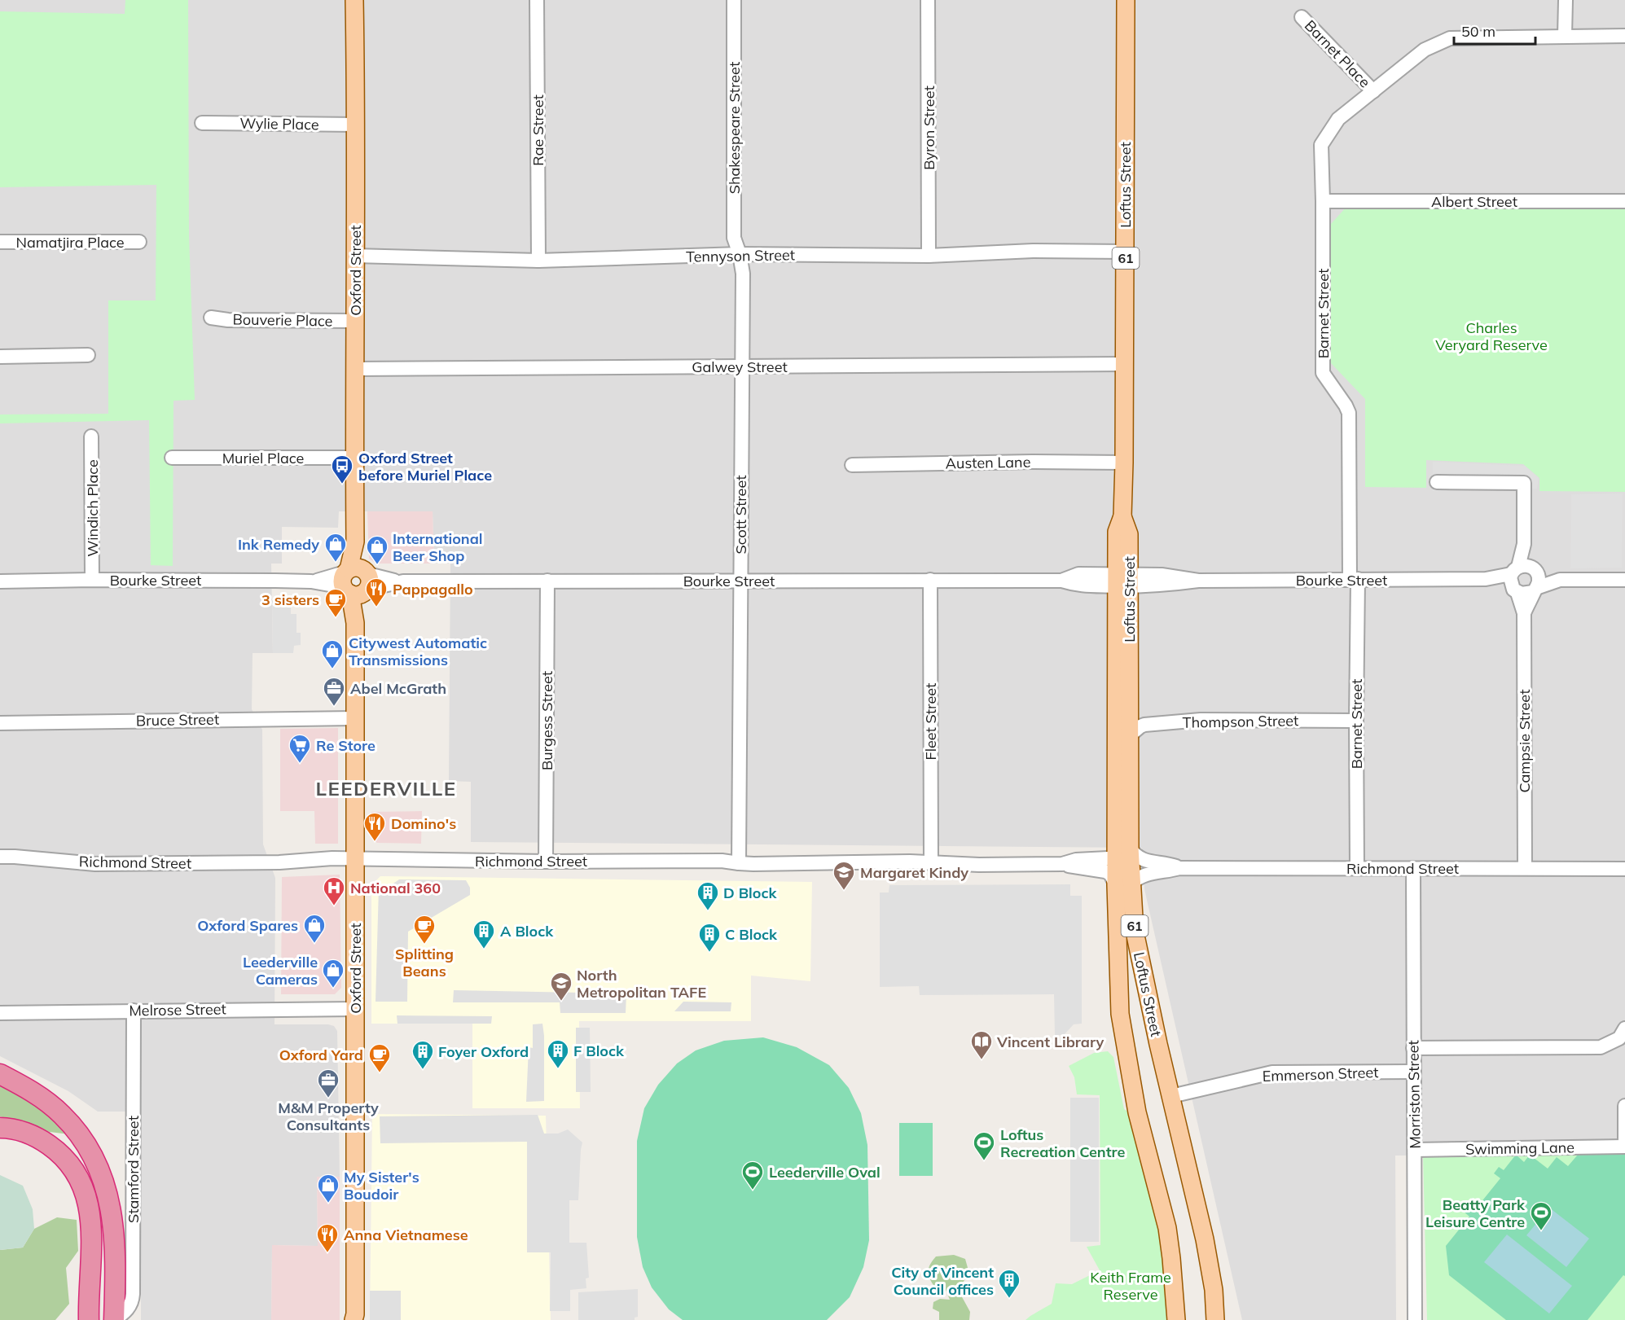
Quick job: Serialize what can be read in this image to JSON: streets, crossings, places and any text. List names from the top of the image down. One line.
{"streets":{"main road":["Loftus Street","61","Oxford Street"],"street":["Barnet Place","Wylie Place","Shakespeare Street","Byron Street","Rae Street","Albert Street","Namatjira Place","Tennyson Street","Barnet Street","Bouverie Place","Galwey Street","Muriel Place","Austen Lane","Windich Place","Scott Street","Bourke Street","Bruce Street","Burgess Street","Fleet Street","Thompson Street","Campsie Street","Richmond Street","Melrose Street","Emmerson Street","Morriston Street","Swimming Lane","Stamford Street"]},"crossings":[["Barnet Place","Barnet Street"],["Wylie Place","Oxford Street"],["Shakespeare Street","Tennyson Street"],["Shakespeare Street","Scott Street"],["Byron Street","Tennyson Street"],["Rae Street","Tennyson Street"],["Loftus Street","Tennyson Street"],["Loftus Street","Galwey Street"],["Loftus Street","Austen Lane"],["Loftus Street","Bourke Street"],["Loftus Street","Thompson Street"],["Loftus Street","Richmond Street"],["Loftus Street","Emmerson Street"],["Albert Street","Barnet Street"],["Tennyson Street","Oxford Street"],["Tennyson Street","Scott Street"],["Oxford Street","Bouverie Place"],["Oxford Street","Galwey Street"],["Oxford Street","Muriel Place"],["Oxford Street","Bourke Street"],["Oxford Street","Bruce Street"],["Oxford Street","Richmond Street"],["Oxford Street","Melrose Street"],["Barnet Street","Bourke Street"],["Barnet Street","Thompson Street"],["Barnet Street","Richmond Street"],["Galwey Street","Scott Street"],["Windich Place","Bourke Street"],["Scott Street","Bourke Street"],["Scott Street","Richmond Street"],["Bourke Street","Burgess Street"],["Bourke Street","Fleet Street"],["Bourke Street","Campsie Street"],["Burgess Street","Richmond Street"],["Fleet Street","Richmond Street"],["Campsie Street","Richmond Street"],["Richmond Street","Morriston Street"],["Melrose Street","Stamford Street"],["Emmerson Street","Morriston Street"],["Morriston Street","Swimming Lane"]],"districts":["LEEDERVILLE"],"parks":["Charles Veryard Reserve","Keith Frame Reserve"],"places":{"bus stop":["Oxford Street before Muriel Place"],"shop":["Ink Remedy","International Beer Shop","Citywest Automatic Transmissions","Oxford Spares","Leederville Cameras","My Sister's Boudoir"],"restaurant":["Pappagallo","Domino's","Anna Vietnamese"],"cafe":["3 sisters","Splitting Beans","Oxford Yard"],"office":["Abel McGrath","M&M Property Consultants"],"supermarket":["Re Store"],"school or university":["Margaret Kindy","North Metropolitan TAFE"],"hospital":["National 360"],"building":["D Block","A Block","C Block","F Block","Foyer Oxford","City of Vincent Council offices"],"library":["Vincent Library"],"sports":["Loftus Recreation Centre","Leederville Oval","Beatty Park Leisure Centre"]},"scale_bar":"50 m"}
